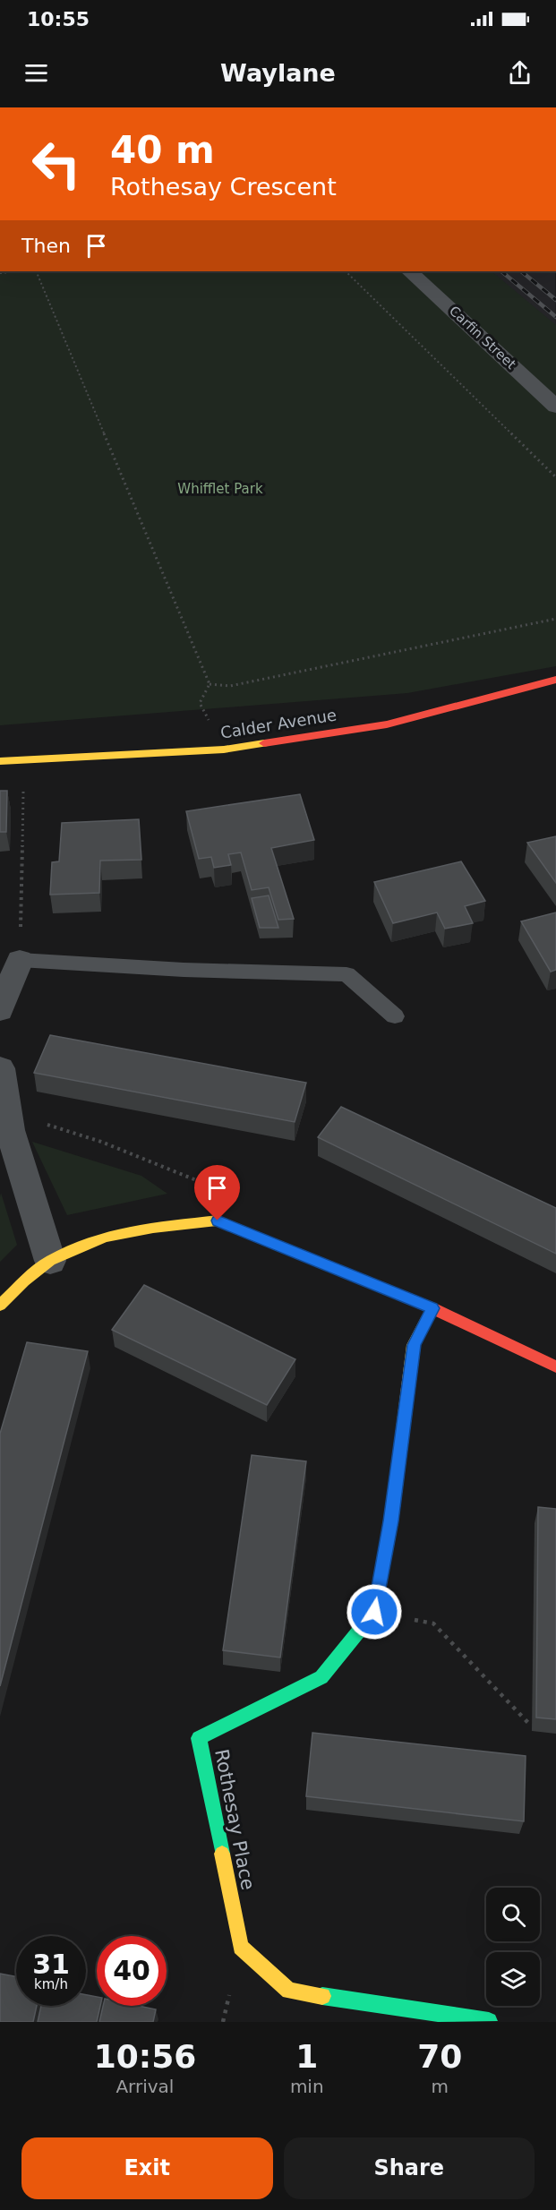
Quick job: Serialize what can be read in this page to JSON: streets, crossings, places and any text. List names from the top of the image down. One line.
{"streets":{"street":["Carfin Street","Calder Avenue","Rothesay Place"]},"parks":["Whifflet Park"],"page":{"status":"10:55","header":"Waylane","turn":["40 m","Rothesay Crescent"],"then":"Then","speed":"31 km/h","limit":"40","eta":["10:56","Arrival","1","min","70","m"],"buttons":["Exit","Share"]}}
